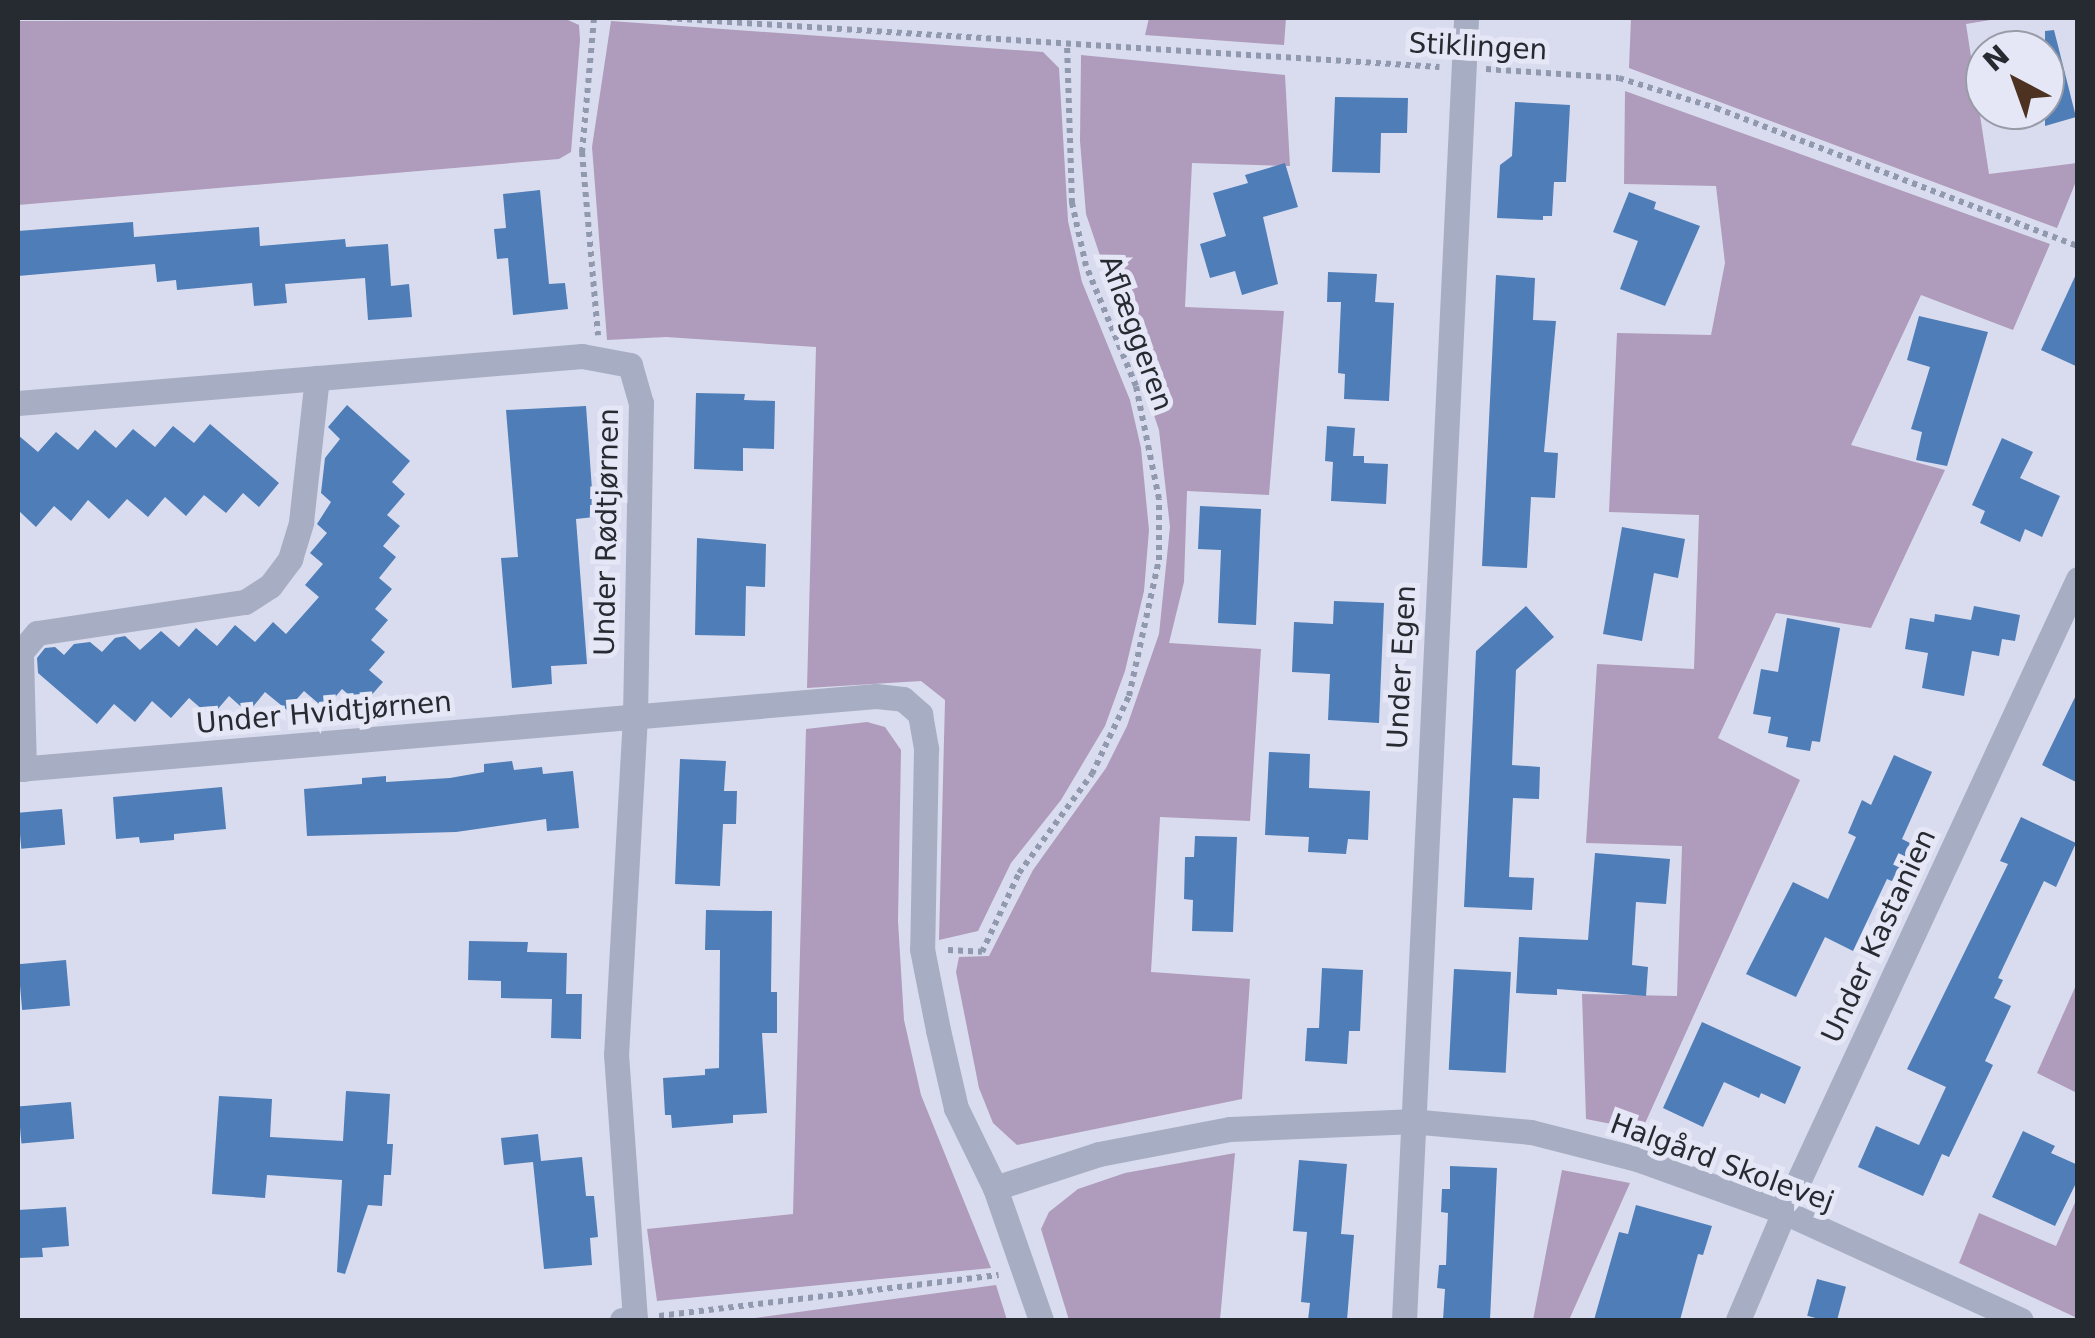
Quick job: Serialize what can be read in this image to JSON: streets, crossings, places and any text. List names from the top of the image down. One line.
{"streets":{"street":["Under Rødtjørnen","Under Egen","Under Hvidtjørnen","Under Kastanien","Halgård Skolevej"],"path":["Stiklingen","Aflæggeren"]},"crossings":[["Stiklingen","Aflæggeren"],["Stiklingen","Under Egen"],["Aflæggeren","Under Hvidtjørnen"],["Under Rødtjørnen","Under Hvidtjørnen"],["Under Egen","Halgård Skolevej"],["Under Hvidtjørnen","Halgård Skolevej"],["Under Kastanien","Halgård Skolevej"]],"north":"top left"}
